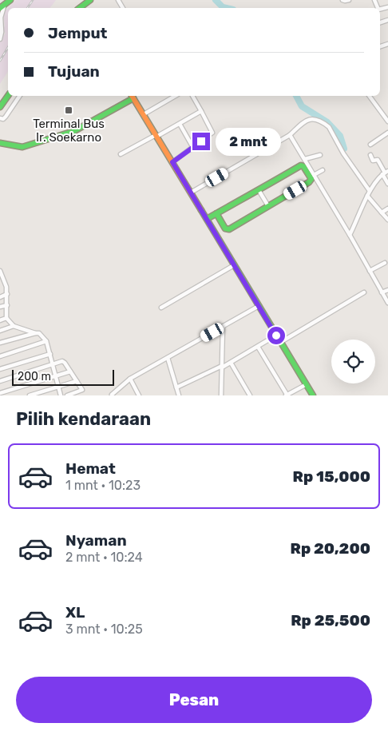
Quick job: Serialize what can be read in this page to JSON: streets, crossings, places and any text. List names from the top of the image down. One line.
{"places":{"transit":["Terminal Bus Ir. Soekarno"]},"scale_bar":"200 m","page":{"banner":["Jemput","Tujuan"],"bubble":"2 mnt","scale":"200 m","heading":"Pilih kendaraan","list":[{"name":"Hemat","note":"1 mnt · 10:23","value":"Rp 15,000"},{"name":"Nyaman","note":"2 mnt · 10:24","value":"Rp 20,200"},{"name":"XL","note":"3 mnt · 10:25","value":"Rp 25,500"}],"buttons":"Pesan"}}
